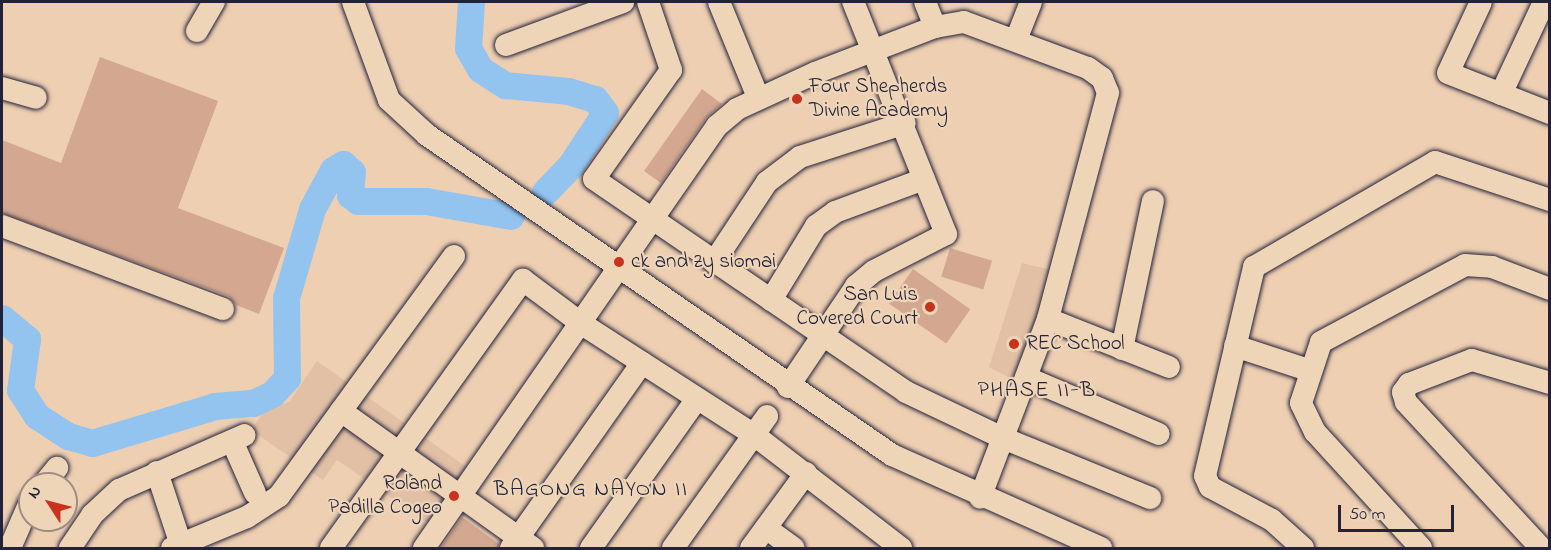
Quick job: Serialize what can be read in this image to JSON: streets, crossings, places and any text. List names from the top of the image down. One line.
{"districts":["PHASE II-B","BAGONG NAYON II"],"places":["Four Shepherds Divine Academy","ck and zy siomai","San Luis Covered Court","REC School","Roland Padilla Cogeo"],"scale_bar":"50 m","north":"top left"}
